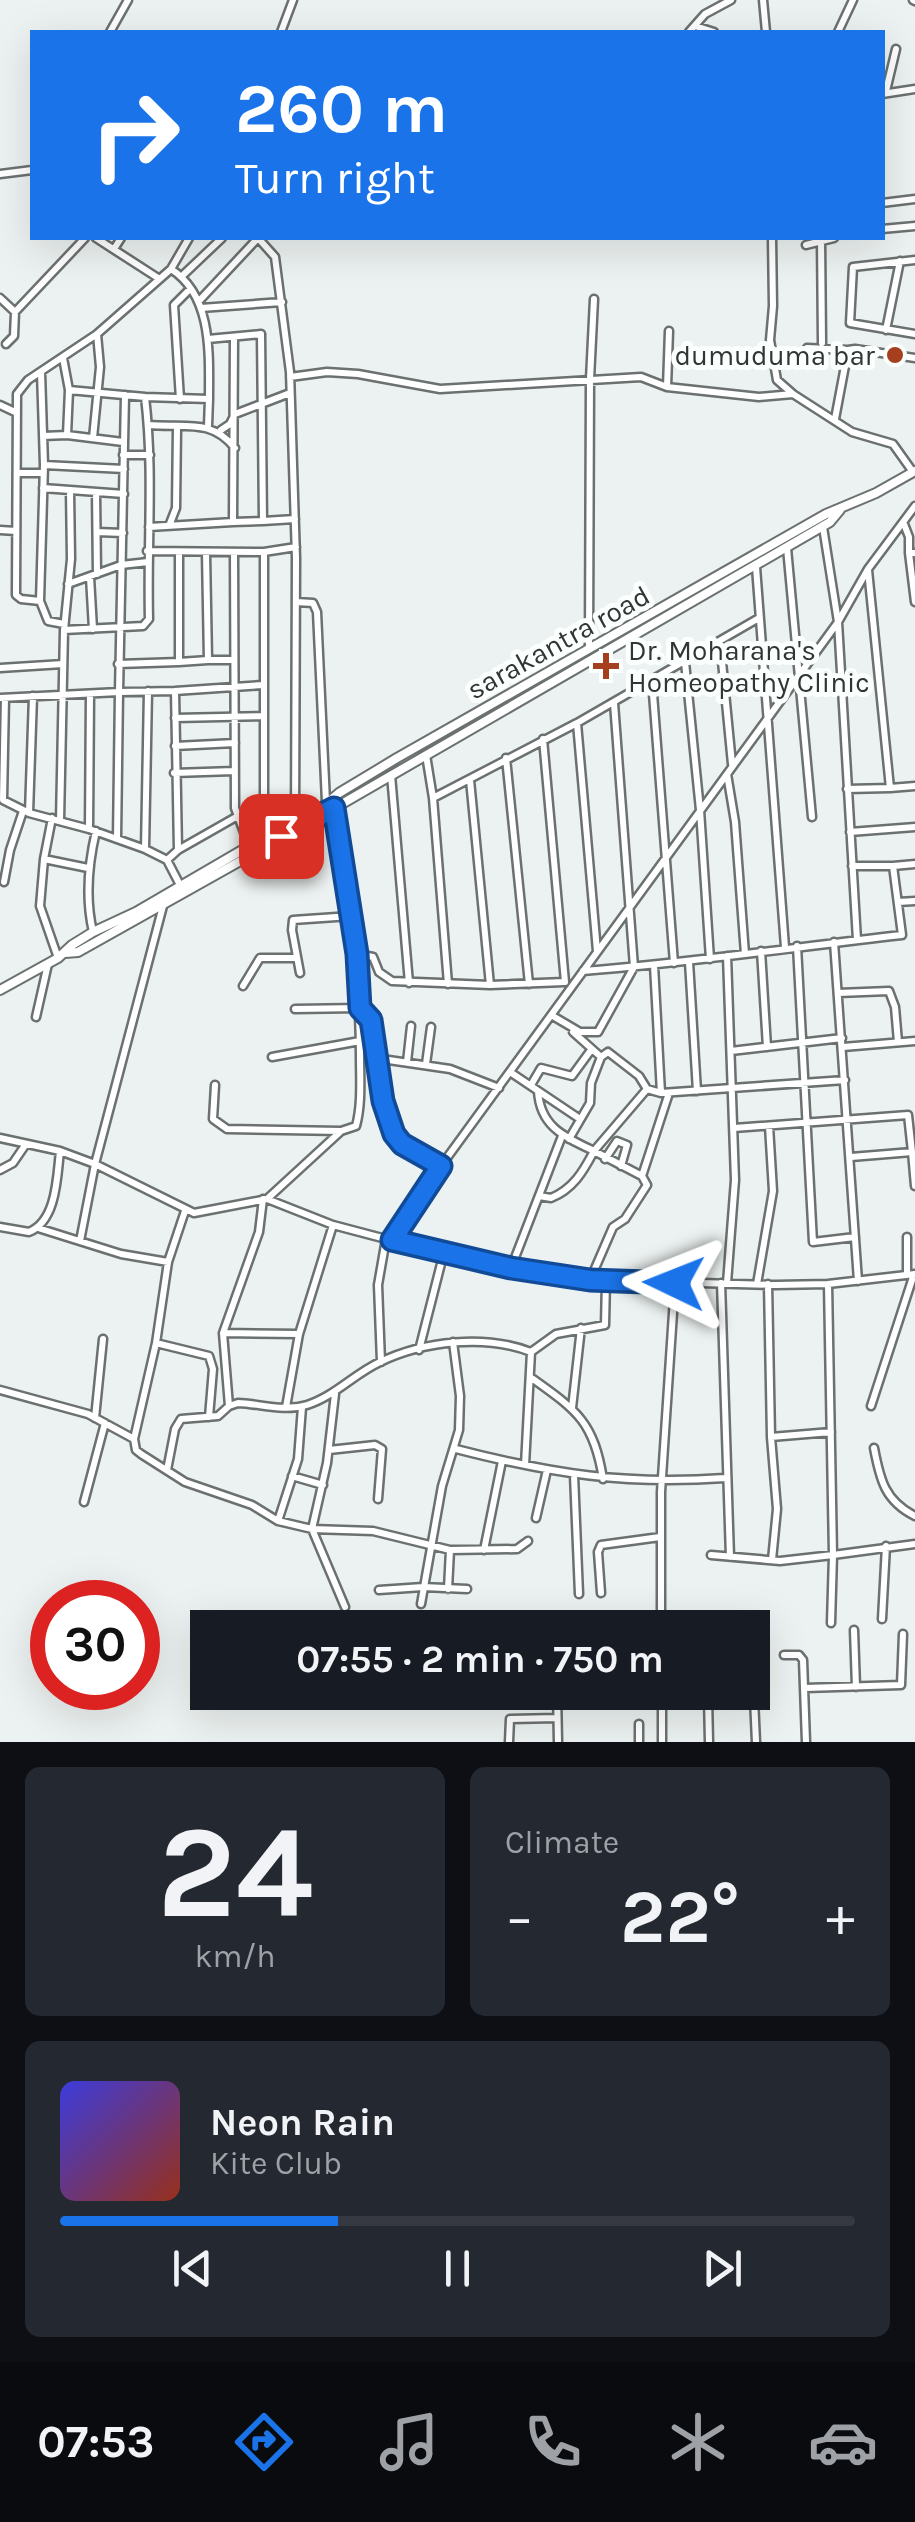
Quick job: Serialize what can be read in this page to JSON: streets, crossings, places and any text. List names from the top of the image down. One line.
{"streets":{"street":["sarakantra road"]},"places":{"other":["dumuduma bar"],"health":["Dr. Moharana's Homeopathy Clinic"]},"page":{"turn":["260 m","Turn right"],"limit":"30","trip":"07:55 · 2 min · 750 m","tile":[["24","km/h"],"Climate"],"heat":["−","22°","+"],"song":["Neon Rain","Kite Club"],"tabs":"07:53"}}
